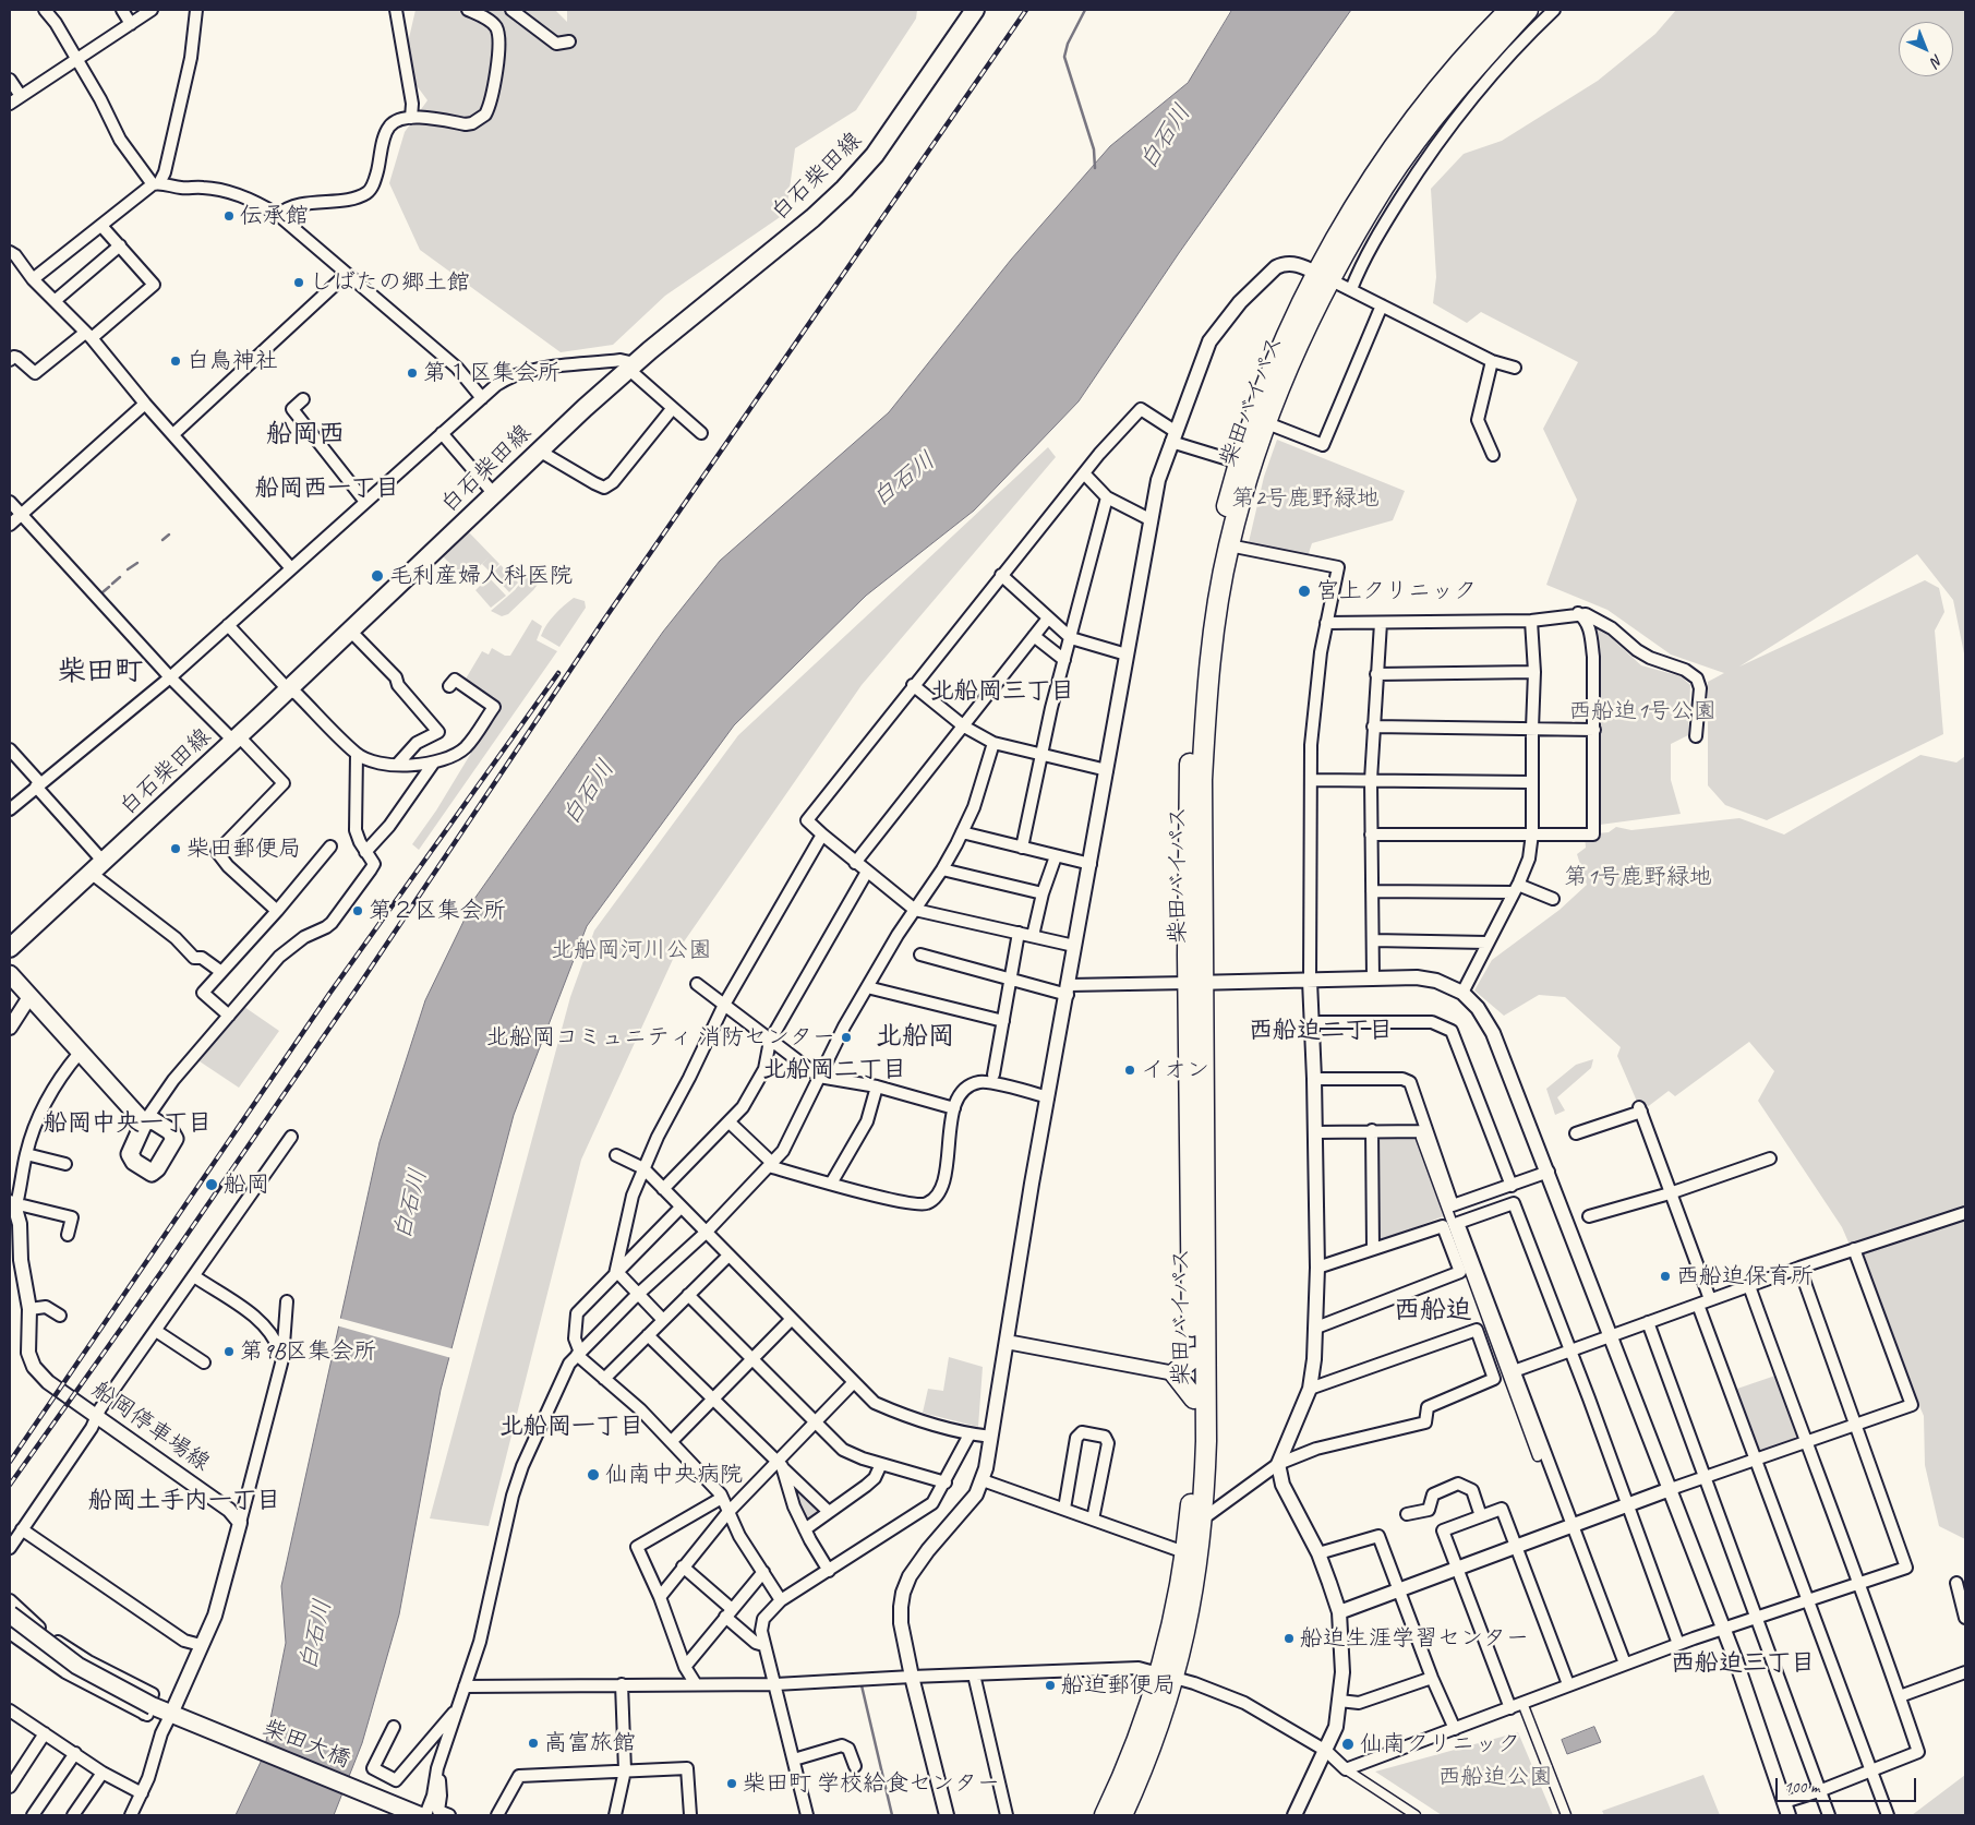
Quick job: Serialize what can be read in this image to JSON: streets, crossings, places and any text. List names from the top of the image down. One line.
{"streets":{"highway":["柴田バイパス"],"main road":["白石柴田線","柴田大橋"],"street":["船岡停車場線"]},"districts":["船岡西","船岡西一丁目","柴田町","北船岡三丁目","西船迫二丁目","北船岡","北船岡二丁目","船岡中央一丁目","西船迫","北船岡一丁目","船岡土手内一丁目","西船迫三丁目"],"water":["白石川"],"parks":["第2号鹿野緑地","西船迫1号公園","第1号鹿野緑地","北船岡河川公園","西船迫公園"],"places":["伝承館","しばたの郷土館","白鳥神社","第１区集会所","毛利産婦人科医院","宮上クリニック","柴田郵便局","第２区集会所","北船岡コミュニティ 消防センター","イオン","船岡","西船迫保育所","第9B区集会所","仙南中央病院","船迫生涯学習センター","船迫郵便局","高富旅館","仙南クリニック","柴田町 学校給食センター"],"scale_bar":"100 m","north":"bottom right"}
